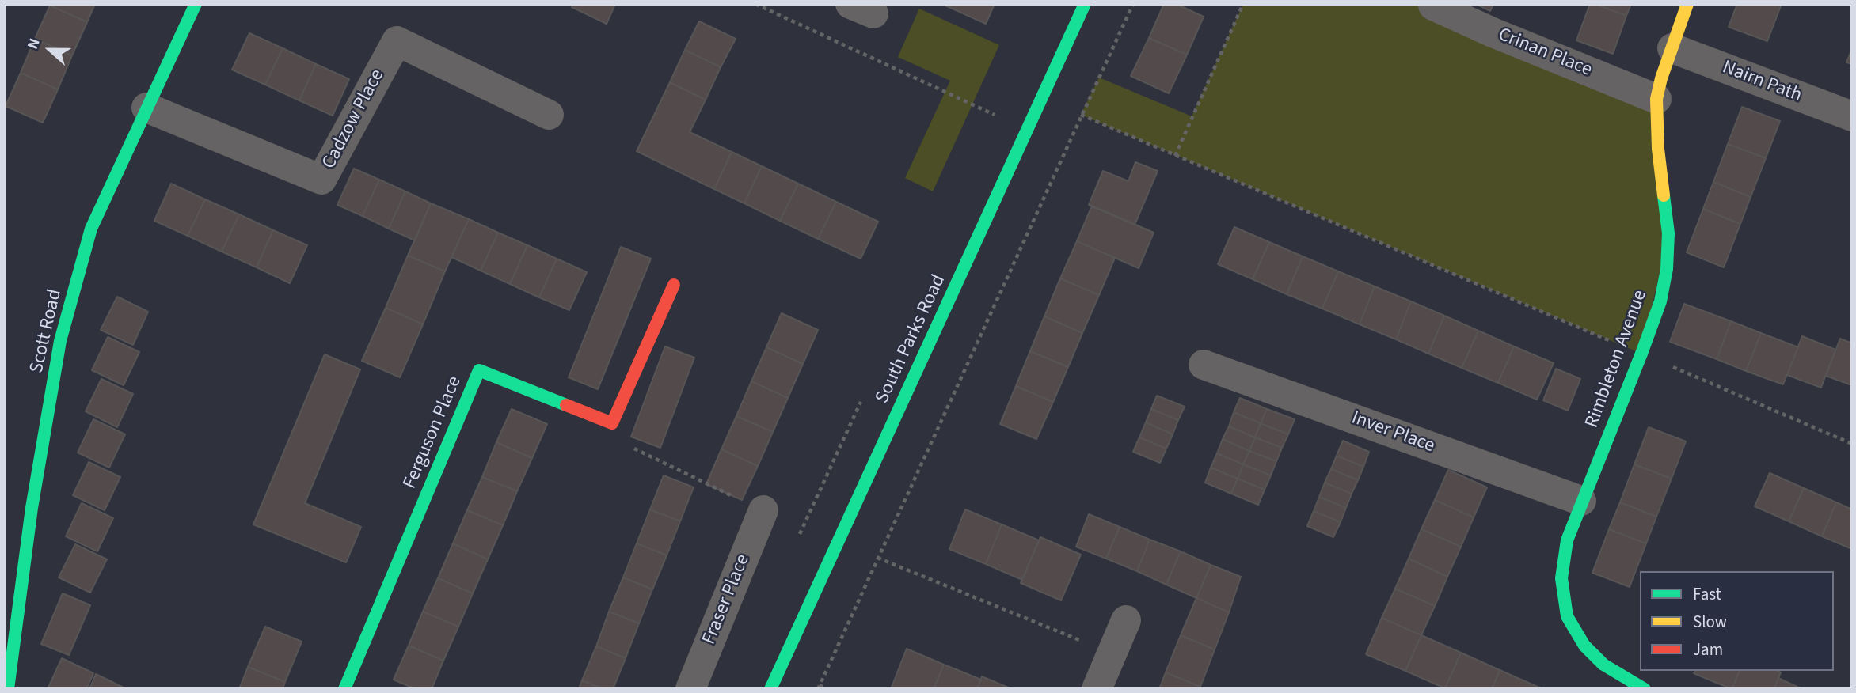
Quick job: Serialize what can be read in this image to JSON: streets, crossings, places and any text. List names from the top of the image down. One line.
{"streets":{"street":["Crinan Place","Nairn Path","Cadzow Place","Scott Road","South Parks Road","Rimbleton Avenue","Ferguson Place","Inver Place","Fraser Place"]},"crossings":[["Crinan Place","Rimbleton Avenue"],["Nairn Path","Rimbleton Avenue"],["Cadzow Place","Scott Road"],["Rimbleton Avenue","Inver Place"]],"legend":["Fast","Slow","Jam"],"north":"left"}
